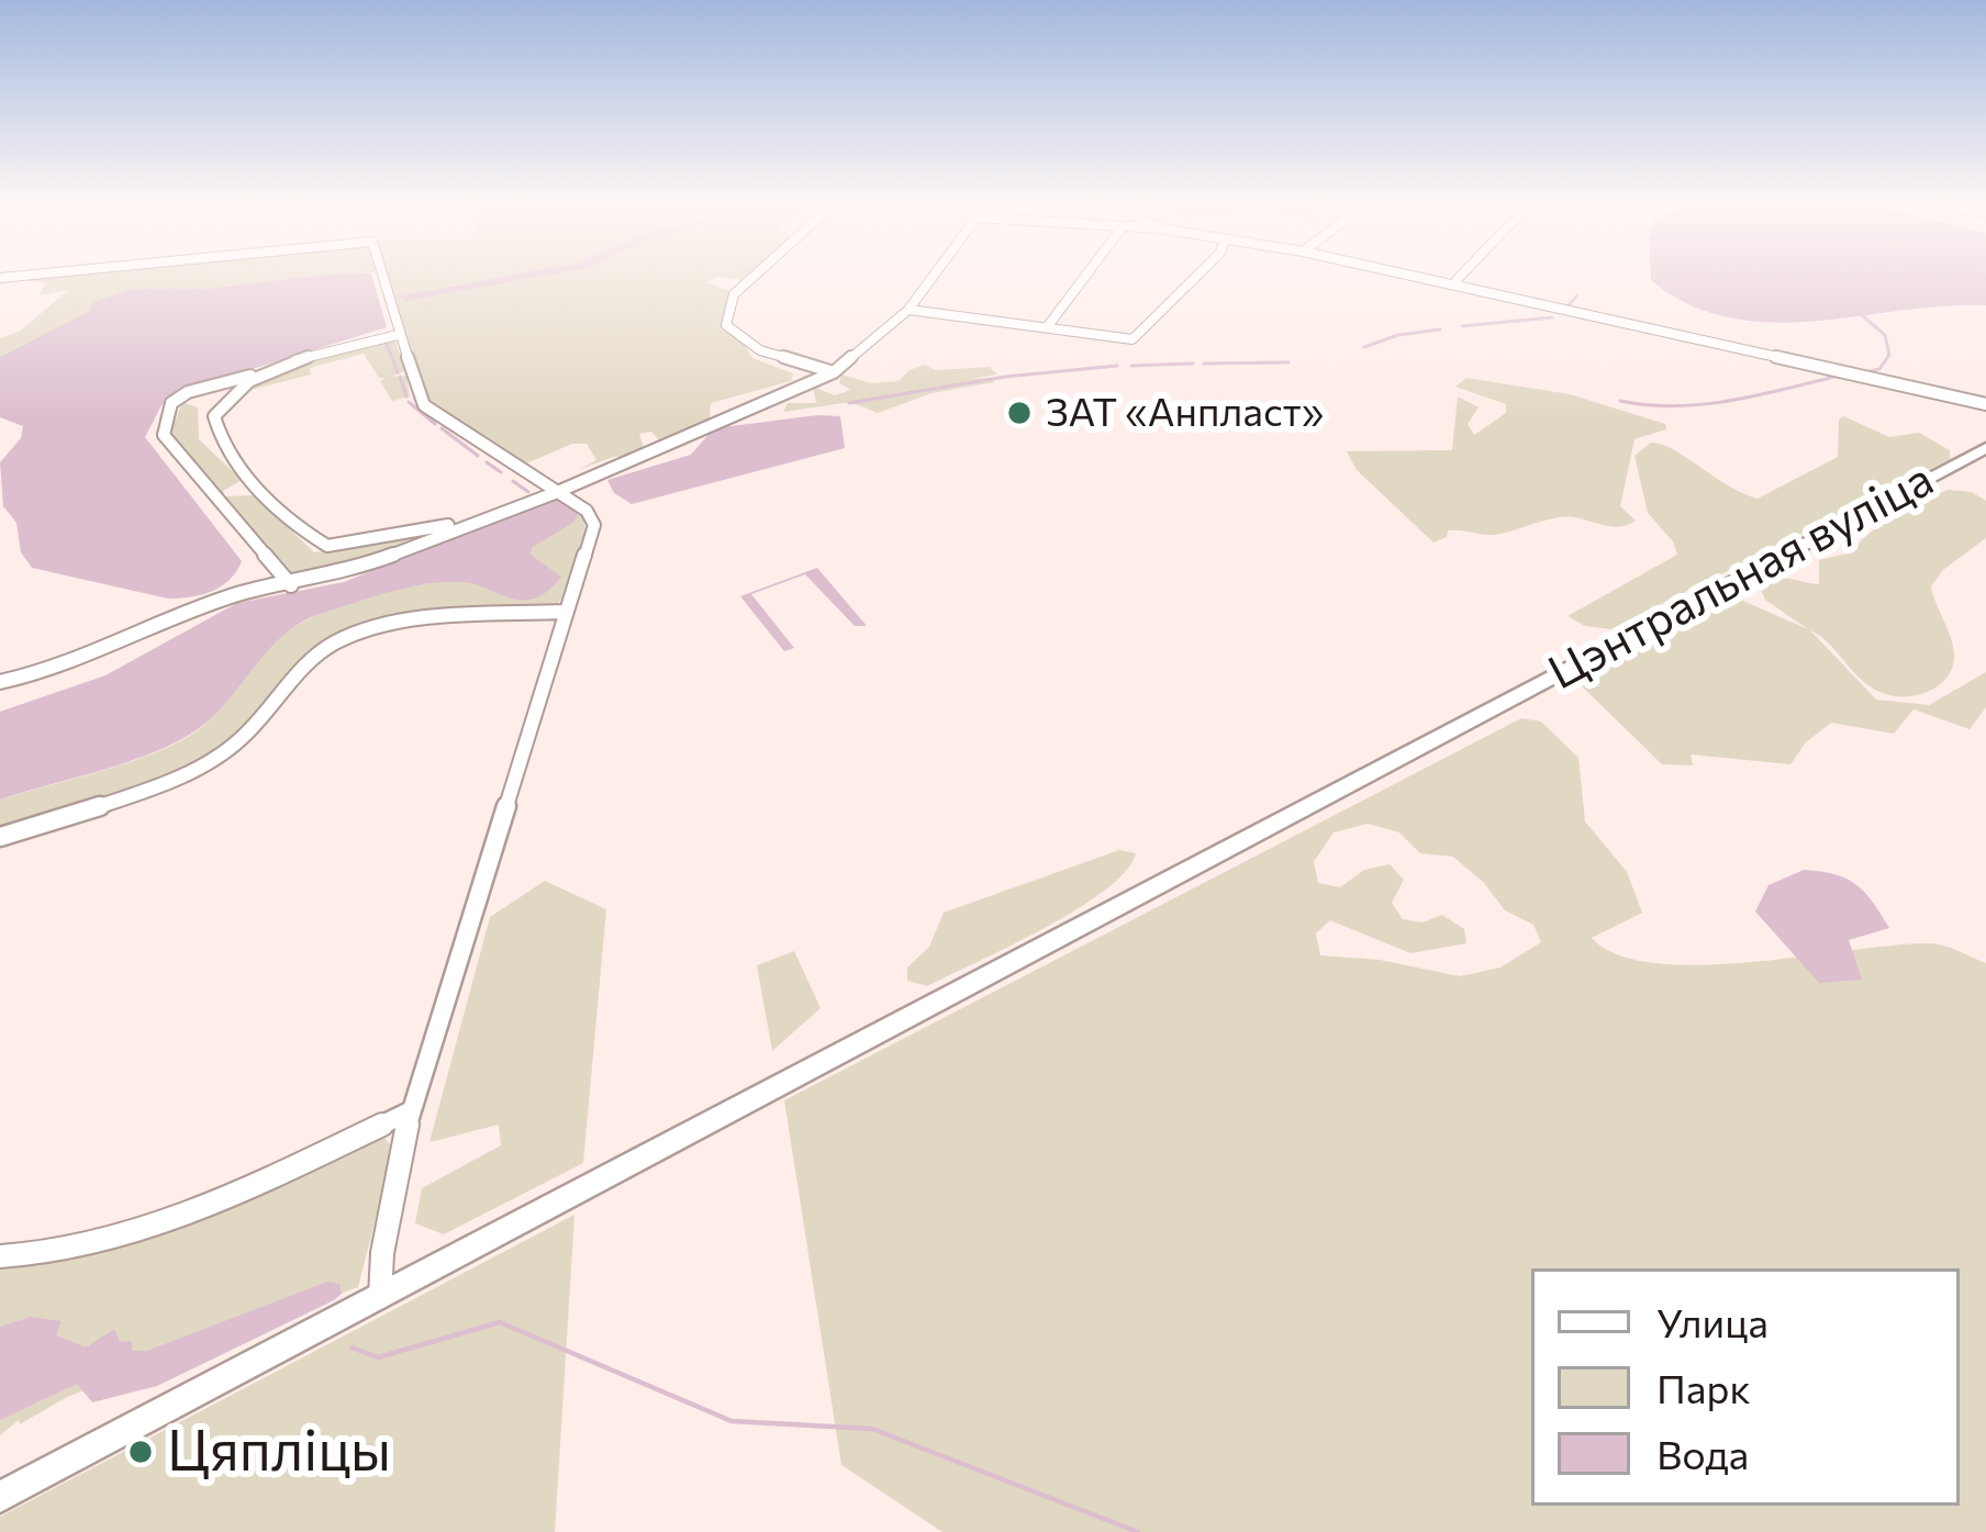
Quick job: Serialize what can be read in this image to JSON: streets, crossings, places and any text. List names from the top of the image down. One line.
{"streets":{"street":["Цэнтральная вуліца"]},"places":["ЗАТ «Анпласт»","Цяпліцы"],"legend":["Улица","Парк","Вода"]}
